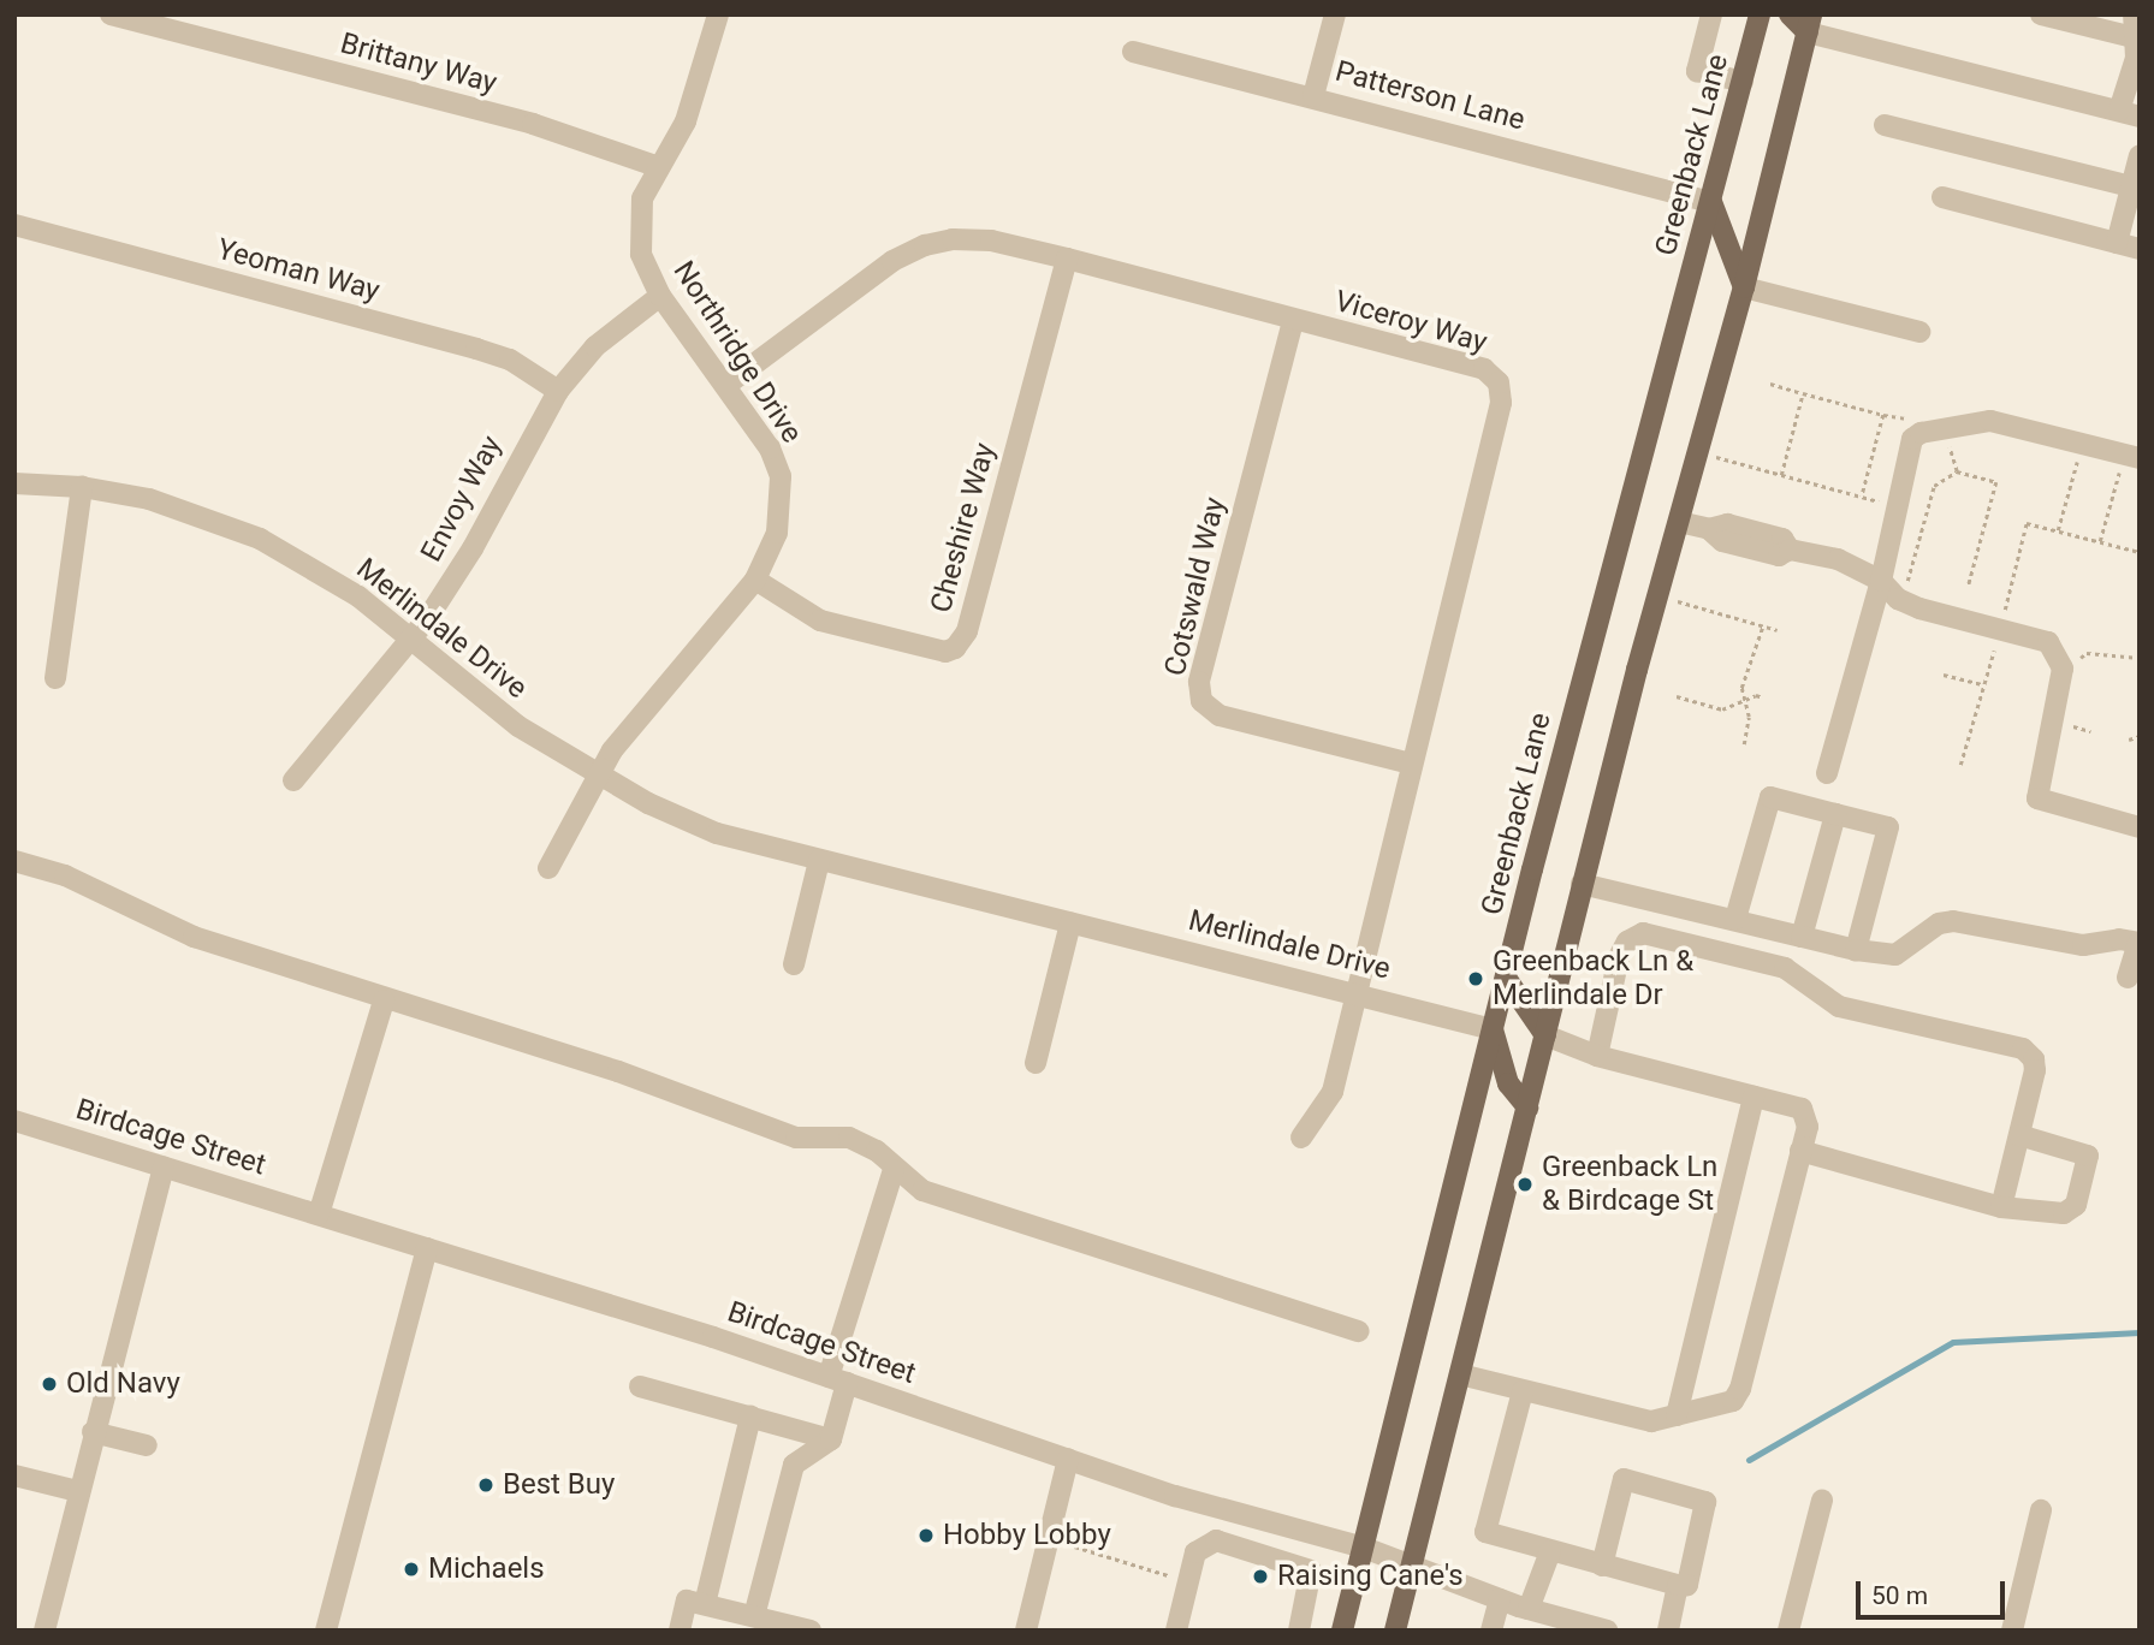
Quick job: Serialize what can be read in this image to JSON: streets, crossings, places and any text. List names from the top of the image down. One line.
{"streets":{"main road":["Greenback Lane"],"street":["Brittany Way","Patterson Lane","Yeoman Way","Viceroy Way","Northridge Drive","Envoy Way","Cheshire Way","Cotswald Way","Merlindale Drive","Birdcage Street"]},"crossings":[["Brittany Way","Northridge Drive"],["Patterson Lane","Greenback Lane"],["Greenback Lane","Merlindale Drive"],["Greenback Lane","Birdcage Street"],["Yeoman Way","Envoy Way"],["Viceroy Way","Northridge Drive"],["Viceroy Way","Cheshire Way"],["Viceroy Way","Cotswald Way"],["Viceroy Way","Merlindale Drive"],["Northridge Drive","Envoy Way"],["Northridge Drive","Cheshire Way"],["Northridge Drive","Merlindale Drive"],["Envoy Way","Merlindale Drive"]],"places":["Greenback Ln & Merlindale Dr","Greenback Ln & Birdcage St","Old Navy","Best Buy","Hobby Lobby","Michaels","Raising Cane's"],"scale_bar":"50 m"}
